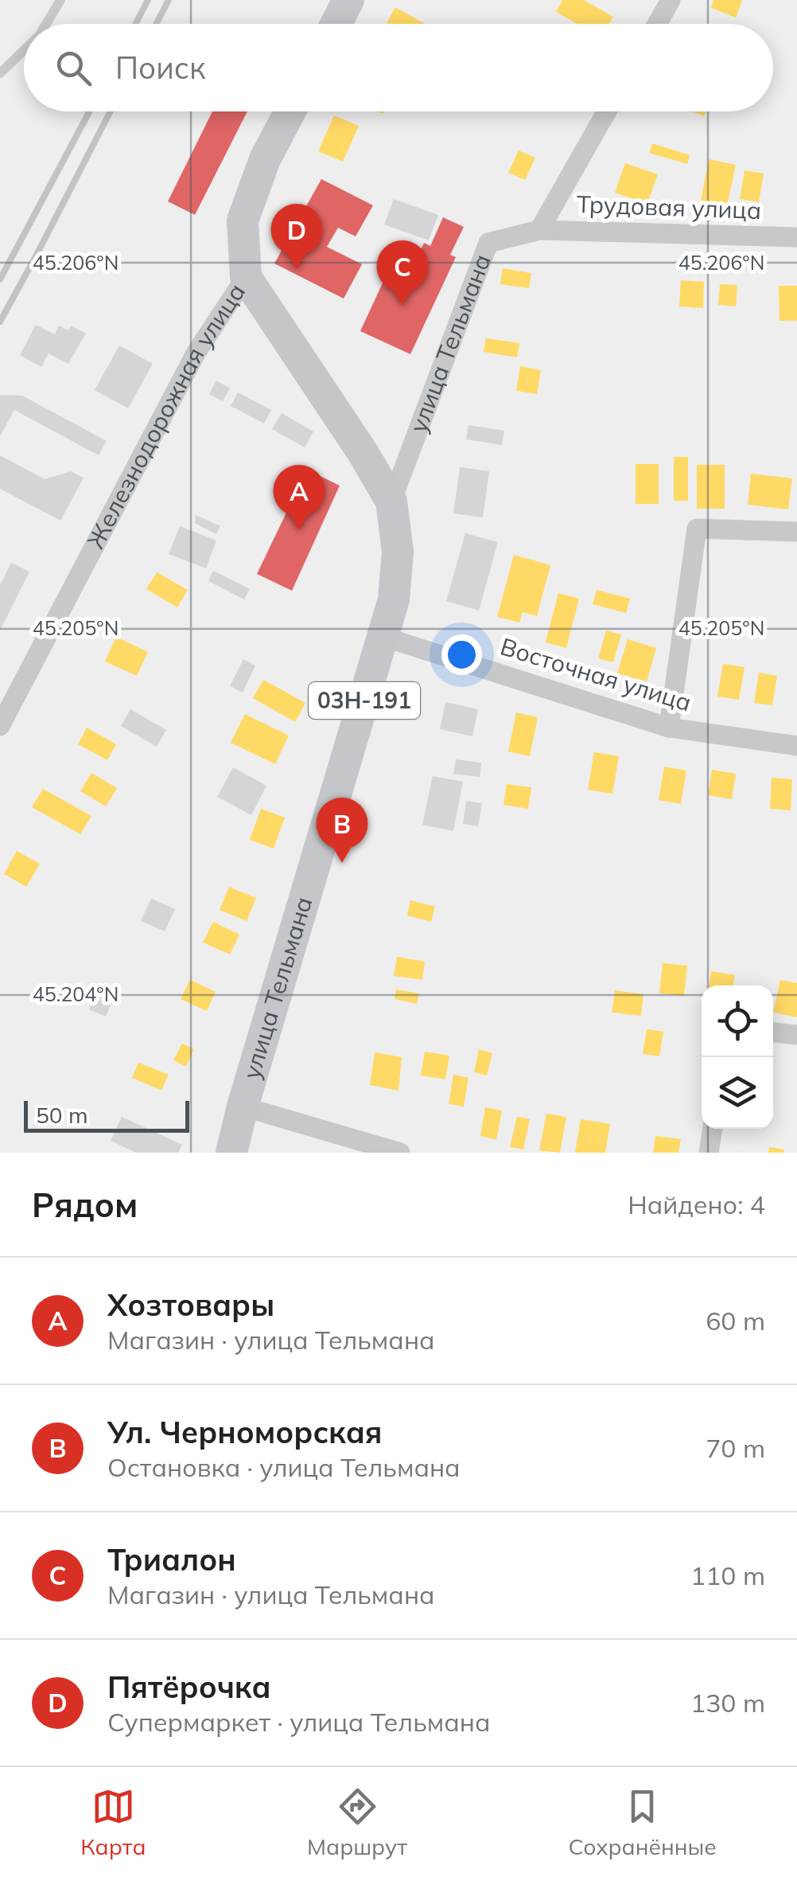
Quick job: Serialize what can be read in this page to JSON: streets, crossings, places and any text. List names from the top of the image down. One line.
{"streets":{"main road":["улица Тельмана","Железнодорожная улица","03Н-191"],"street":["Трудовая улица","Восточная улица"]},"crossings":[["Трудовая улица","улица Тельмана"],["улица Тельмана","Железнодорожная улица"],["улица Тельмана","Восточная улица"]],"scale_bar":"50 m","page":{"search":"Поиск","pins":["D","C","A","B"],"scale":"50 m","heading":["Рядом","Найдено: 4"],"list":[{"mark":"A","name":"Хозтовары","note":"Магазин · улица Тельмана","value":"60 m"},{"mark":"B","name":"Ул. Черноморская","note":"Остановка · улица Тельмана","value":"70 m"},{"mark":"C","name":"Триалон","note":"Магазин · улица Тельмана","value":"110 m"},{"mark":"D","name":"Пятёрочка","note":"Супермаркет · улица Тельмана","value":"130 m"}],"nav":["Карта","Маршрут","Сохранённые"]},"coordinates":["45.206°N","45.205°N","45.204°N"]}
